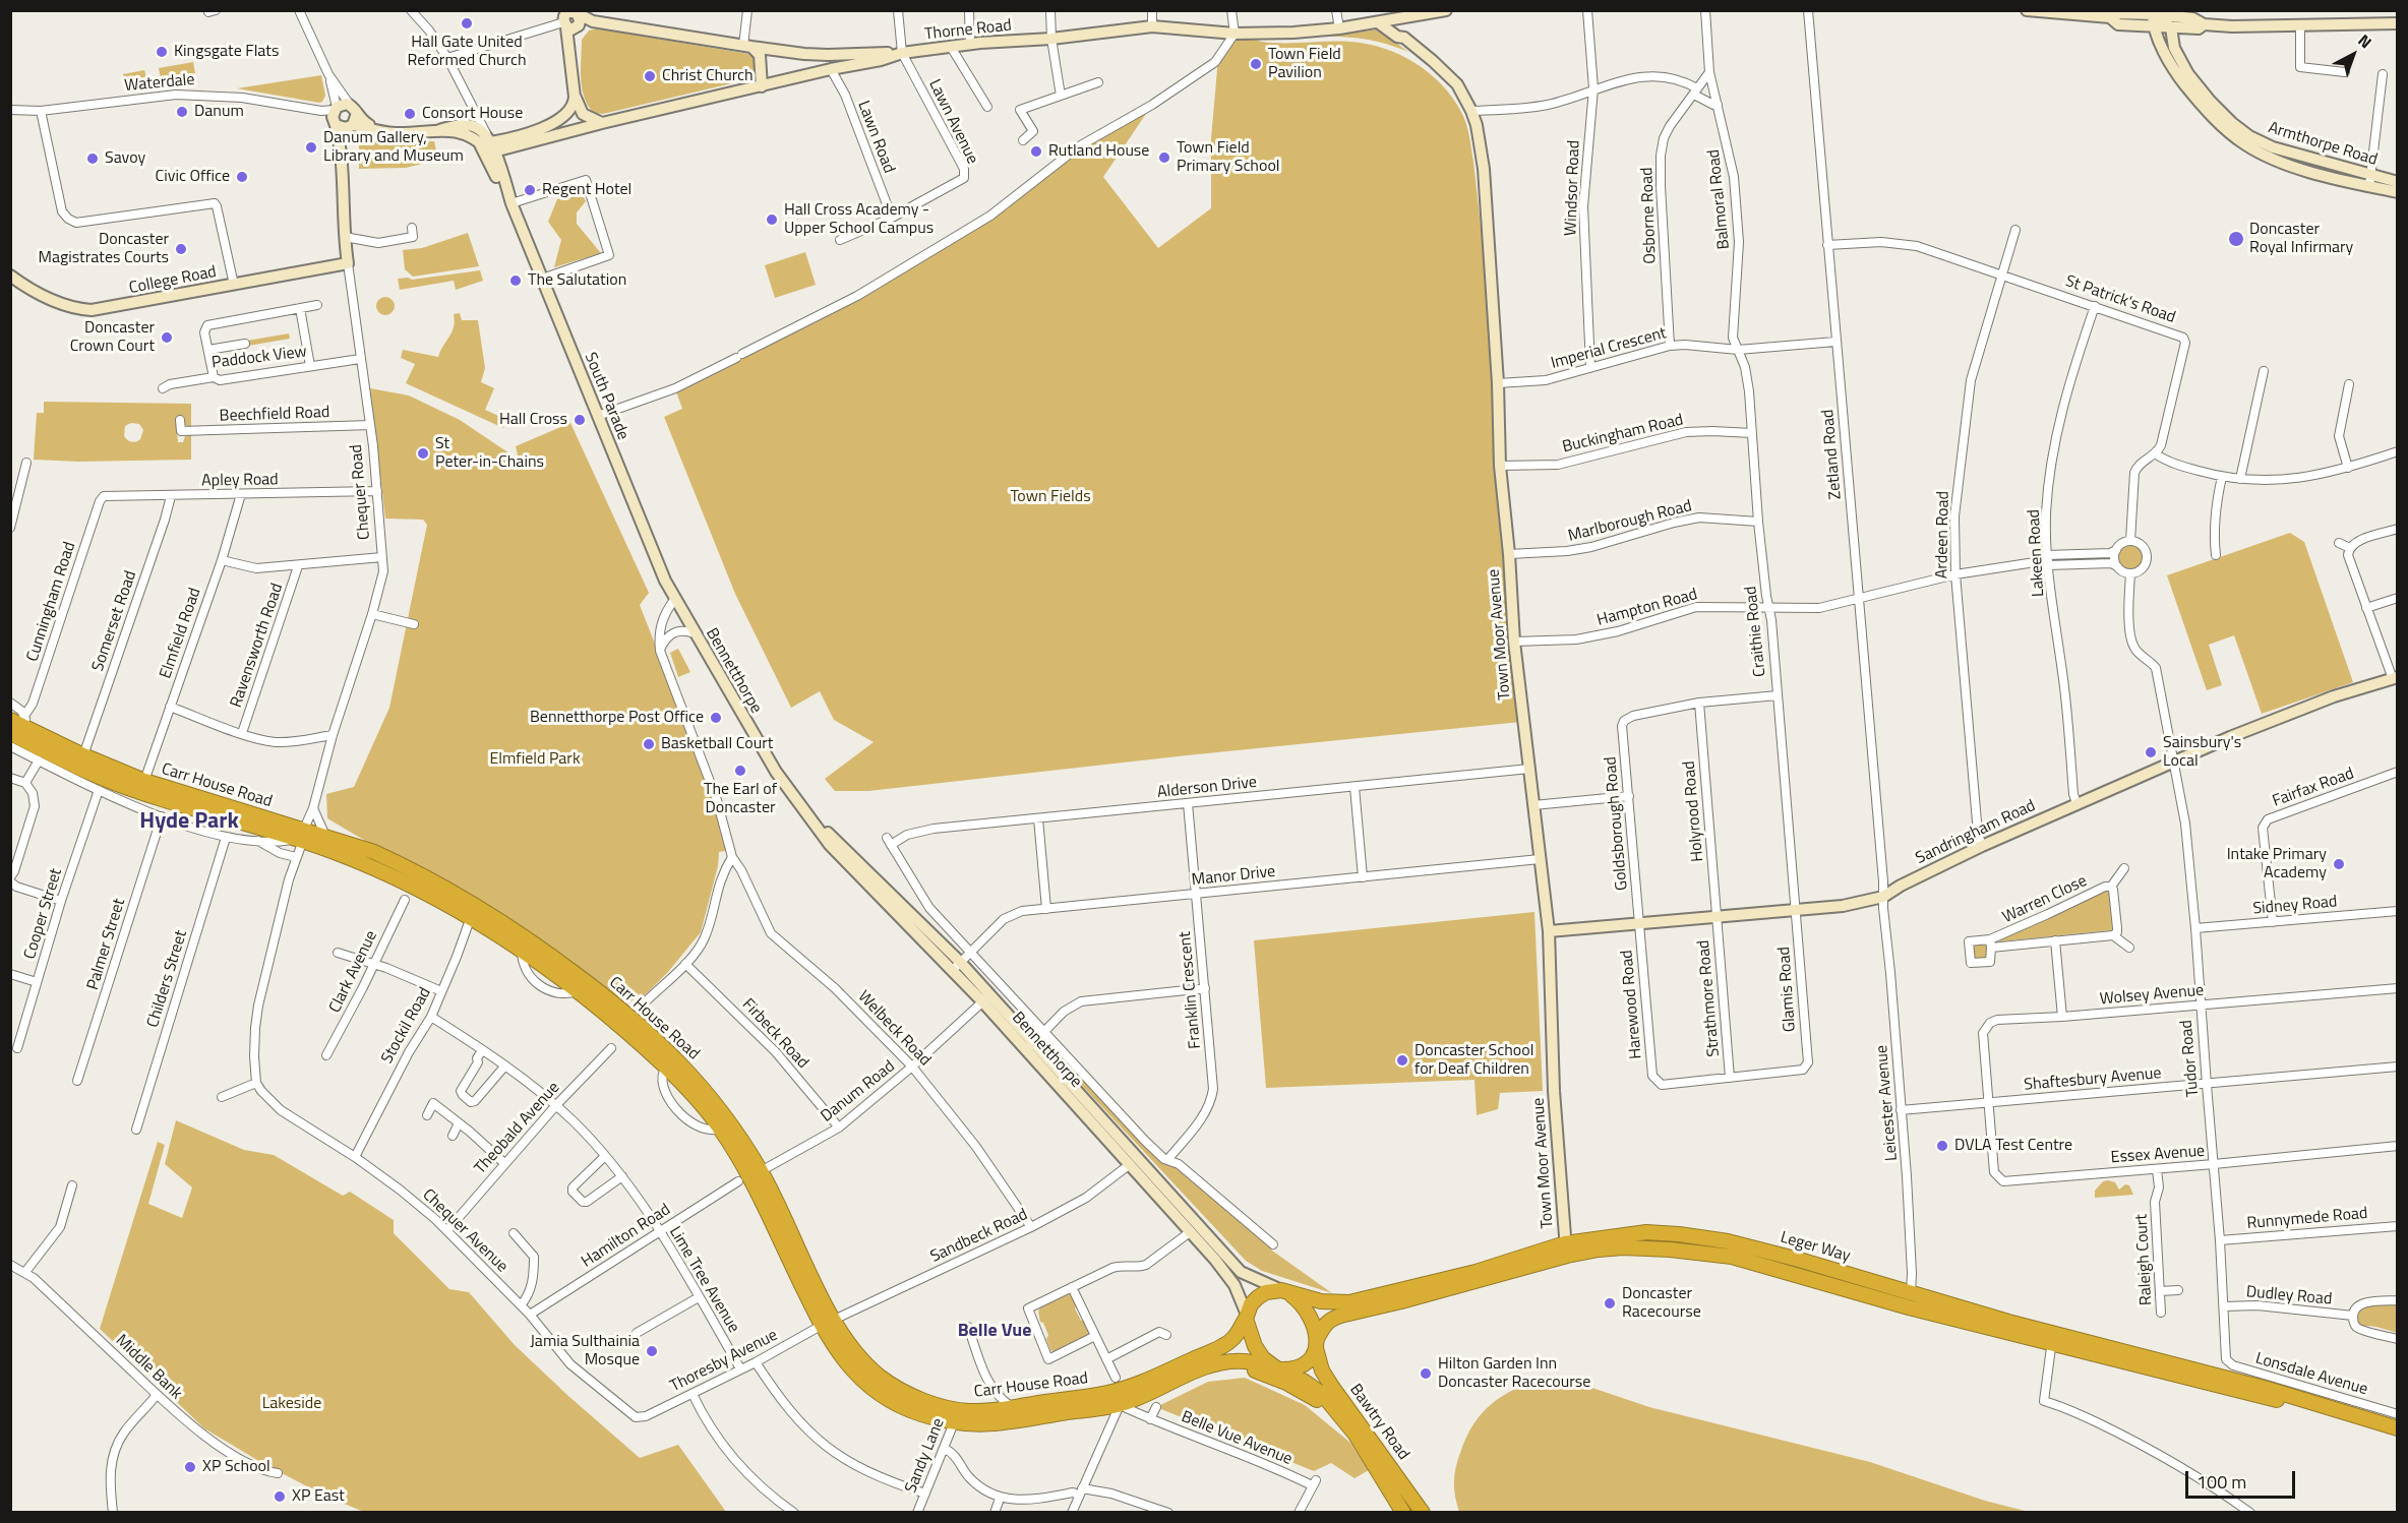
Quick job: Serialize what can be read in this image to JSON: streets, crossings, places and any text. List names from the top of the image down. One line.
{"streets":{"highway":["Carr House Road","Leger Way","Bawtry Road"],"street":["Thorne Road","Waterdale","Lawn Avenue","Lawn Road","Armthorpe Road","Windsor Road","Balmoral Road","Osborne Road","College Road","St Patrick's Road","Imperial Crescent","Paddock View","South Parade","Beechfield Road","Buckingham Road","Zetland Road","Apley Road","Chequer Road","Marlborough Road","Ardeen Road","Lakeen Road","Cunningham Road","Hampton Road","Somerset Road","Craithie Road","Elmfield Road","Town Moor Avenue","Ravensworth Road","Bennetthorpe","Alderson Drive","Fairfax Road","Holyrood Road","Goldsborough Road","Sandringham Road","Manor Drive","Warren Close","Sidney Road","Cooper Street","Palmer Street","Clark Avenue","Childers Street","Glamis Road","Franklin Crescent","Wolsey Avenue","Strathmore Road","Harewood Road","Stockil Road","Welbeck Road","Firbeck Road","Tudor Road","Shaftesbury Avenue","Danum Road","Leicester Avenue","Theobald Avenue","Essex Avenue","Runnymede Road","Chequer Avenue","Hamilton Road","Sandbeck Road","Raleigh Court","Lime Tree Avenue","Dudley Road","Thoresby Avenue","Middle Bank","Lonsdale Avenue","Belle Vue Avenue","Sandy Lane"]},"crossings":[["Thorne Road","Lawn Avenue"],["Thorne Road","Lawn Road"],["Thorne Road","South Parade"],["Thorne Road","Town Moor Avenue"],["Waterdale","Chequer Road"],["Lawn Avenue","Lawn Road"],["Windsor Road","Imperial Crescent"],["Balmoral Road","Osborne Road"],["Balmoral Road","Imperial Crescent"],["Balmoral Road","Craithie Road"],["Osborne Road","Imperial Crescent"],["College Road","Chequer Road"],["St Patrick's Road","Zetland Road"],["St Patrick's Road","Ardeen Road"],["St Patrick's Road","Lakeen Road"],["Imperial Crescent","Zetland Road"],["Imperial Crescent","Craithie Road"],["Imperial Crescent","Town Moor Avenue"],["Paddock View","Chequer Road"],["South Parade","Bennetthorpe"],["Beechfield Road","Chequer Road"],["Buckingham Road","Craithie Road"],["Buckingham Road","Town Moor Avenue"],["Zetland Road","Hampton Road"],["Zetland Road","Sandringham Road"],["Zetland Road","Leicester Avenue"],["Apley Road","Chequer Road"],["Apley Road","Cunningham Road"],["Apley Road","Somerset Road"],["Apley Road","Elmfield Road"],["Chequer Road","Carr House Road"],["Marlborough Road","Craithie Road"],["Marlborough Road","Town Moor Avenue"],["Ardeen Road","Hampton Road"],["Ardeen Road","Sandringham Road"],["Lakeen Road","Hampton Road"],["Lakeen Road","Sandringham Road"],["Cunningham Road","Carr House Road"],["Hampton Road","Craithie Road"],["Hampton Road","Town Moor Avenue"],["Somerset Road","Carr House Road"],["Craithie Road","Sandringham Road"],["Craithie Road","Glamis Road"],["Elmfield Road","Carr House Road"],["Town Moor Avenue","Alderson Drive"],["Town Moor Avenue","Sandringham Road"],["Town Moor Avenue","Manor Drive"],["Town Moor Avenue","Leger Way"],["Bennetthorpe","Carr House Road"],["Bennetthorpe","Alderson Drive"],["Bennetthorpe","Manor Drive"],["Bennetthorpe","Franklin Crescent"],["Bennetthorpe","Danum Road"],["Bennetthorpe","Sandbeck Road"],["Bennetthorpe","Leger Way"],["Bennetthorpe","Bawtry Road"],["Carr House Road","Stockil Road"],["Carr House Road","Danum Road"],["Carr House Road","Sandbeck Road"],["Carr House Road","Leger Way"],["Carr House Road","Thoresby Avenue"],["Carr House Road","Bawtry Road"],["Carr House Road","Belle Vue Avenue"],["Carr House Road","Sandy Lane"],["Alderson Drive","Franklin Crescent"],["Fairfax Road","Sidney Road"],["Holyrood Road","Goldsborough Road"],["Holyrood Road","Sandringham Road"],["Holyrood Road","Strathmore Road"],["Goldsborough Road","Sandringham Road"],["Goldsborough Road","Harewood Road"],["Sandringham Road","Glamis Road"],["Sandringham Road","Strathmore Road"],["Sandringham Road","Harewood Road"],["Sandringham Road","Tudor Road"],["Sandringham Road","Leicester Avenue"],["Manor Drive","Franklin Crescent"],["Sidney Road","Tudor Road"],["Glamis Road","Strathmore Road"],["Glamis Road","Harewood Road"],["Wolsey Avenue","Tudor Road"],["Wolsey Avenue","Shaftesbury Avenue"],["Wolsey Avenue","Essex Avenue"],["Strathmore Road","Harewood Road"],["Stockil Road","Chequer Avenue"],["Stockil Road","Lime Tree Avenue"],["Welbeck Road","Danum Road"],["Welbeck Road","Sandbeck Road"],["Firbeck Road","Danum Road"],["Tudor Road","Shaftesbury Avenue"],["Tudor Road","Essex Avenue"],["Tudor Road","Runnymede Road"],["Tudor Road","Dudley Road"],["Tudor Road","Lonsdale Avenue"],["Shaftesbury Avenue","Leicester Avenue"],["Shaftesbury Avenue","Essex Avenue"],["Leicester Avenue","Leger Way"],["Theobald Avenue","Chequer Avenue"],["Theobald Avenue","Lime Tree Avenue"],["Essex Avenue","Raleigh Court"],["Chequer Avenue","Hamilton Road"],["Chequer Avenue","Thoresby Avenue"],["Hamilton Road","Lime Tree Avenue"],["Sandbeck Road","Thoresby Avenue"],["Leger Way","Bawtry Road"],["Lime Tree Avenue","Thoresby Avenue"]],"districts":["Hyde Park","Belle Vue"],"parks":["Town Fields","Elmfield Park","Lakeside"],"places":["Hall Gate United Reformed Church","Kingsgate Flats","Town Field Pavilion","Christ Church","Danum","Consort House","Danum Gallery, Library and Museum","Rutland House","Town Field Primary School","Savoy","Civic Office","Regent Hotel","Hall Cross Academy - Upper School Campus","Doncaster Royal Infirmary","Doncaster Magistrates Courts","The Salutation","Doncaster Crown Court","Hall Cross","St Peter-in-Chains","Bennetthorpe Post Office","Basketball Court","Sainsbury's Local","The Earl of Doncaster","Intake Primary Academy","Doncaster School for Deaf Children","DVLA Test Centre","Doncaster Racecourse","Jamia Sulthainia Mosque","Hilton Garden Inn Doncaster Racecourse","XP School","XP East"],"scale_bar":"100 m","north":"top right"}
